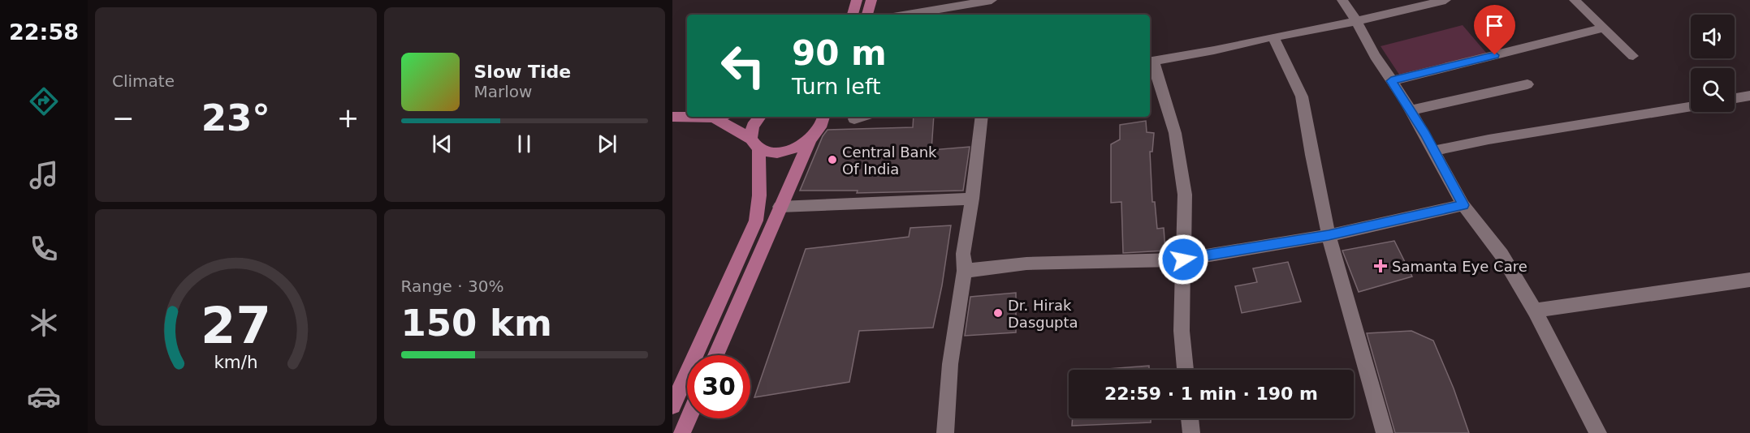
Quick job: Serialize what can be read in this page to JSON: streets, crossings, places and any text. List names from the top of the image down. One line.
{"places":{"other":["Central Bank Of India","Dr. Hirak Dasgupta"],"health":["Samanta Eye Care"]},"page":{"tabs":"22:58","tile":["Climate",["Range · 30%","150 km"]],"turn":["90 m","Turn left"],"song":["Slow Tide","Marlow"],"heat":["−","23°","+"],"limit":"30","trip":"22:59 · 1 min · 190 m","gauge":["27","km/h"]}}
